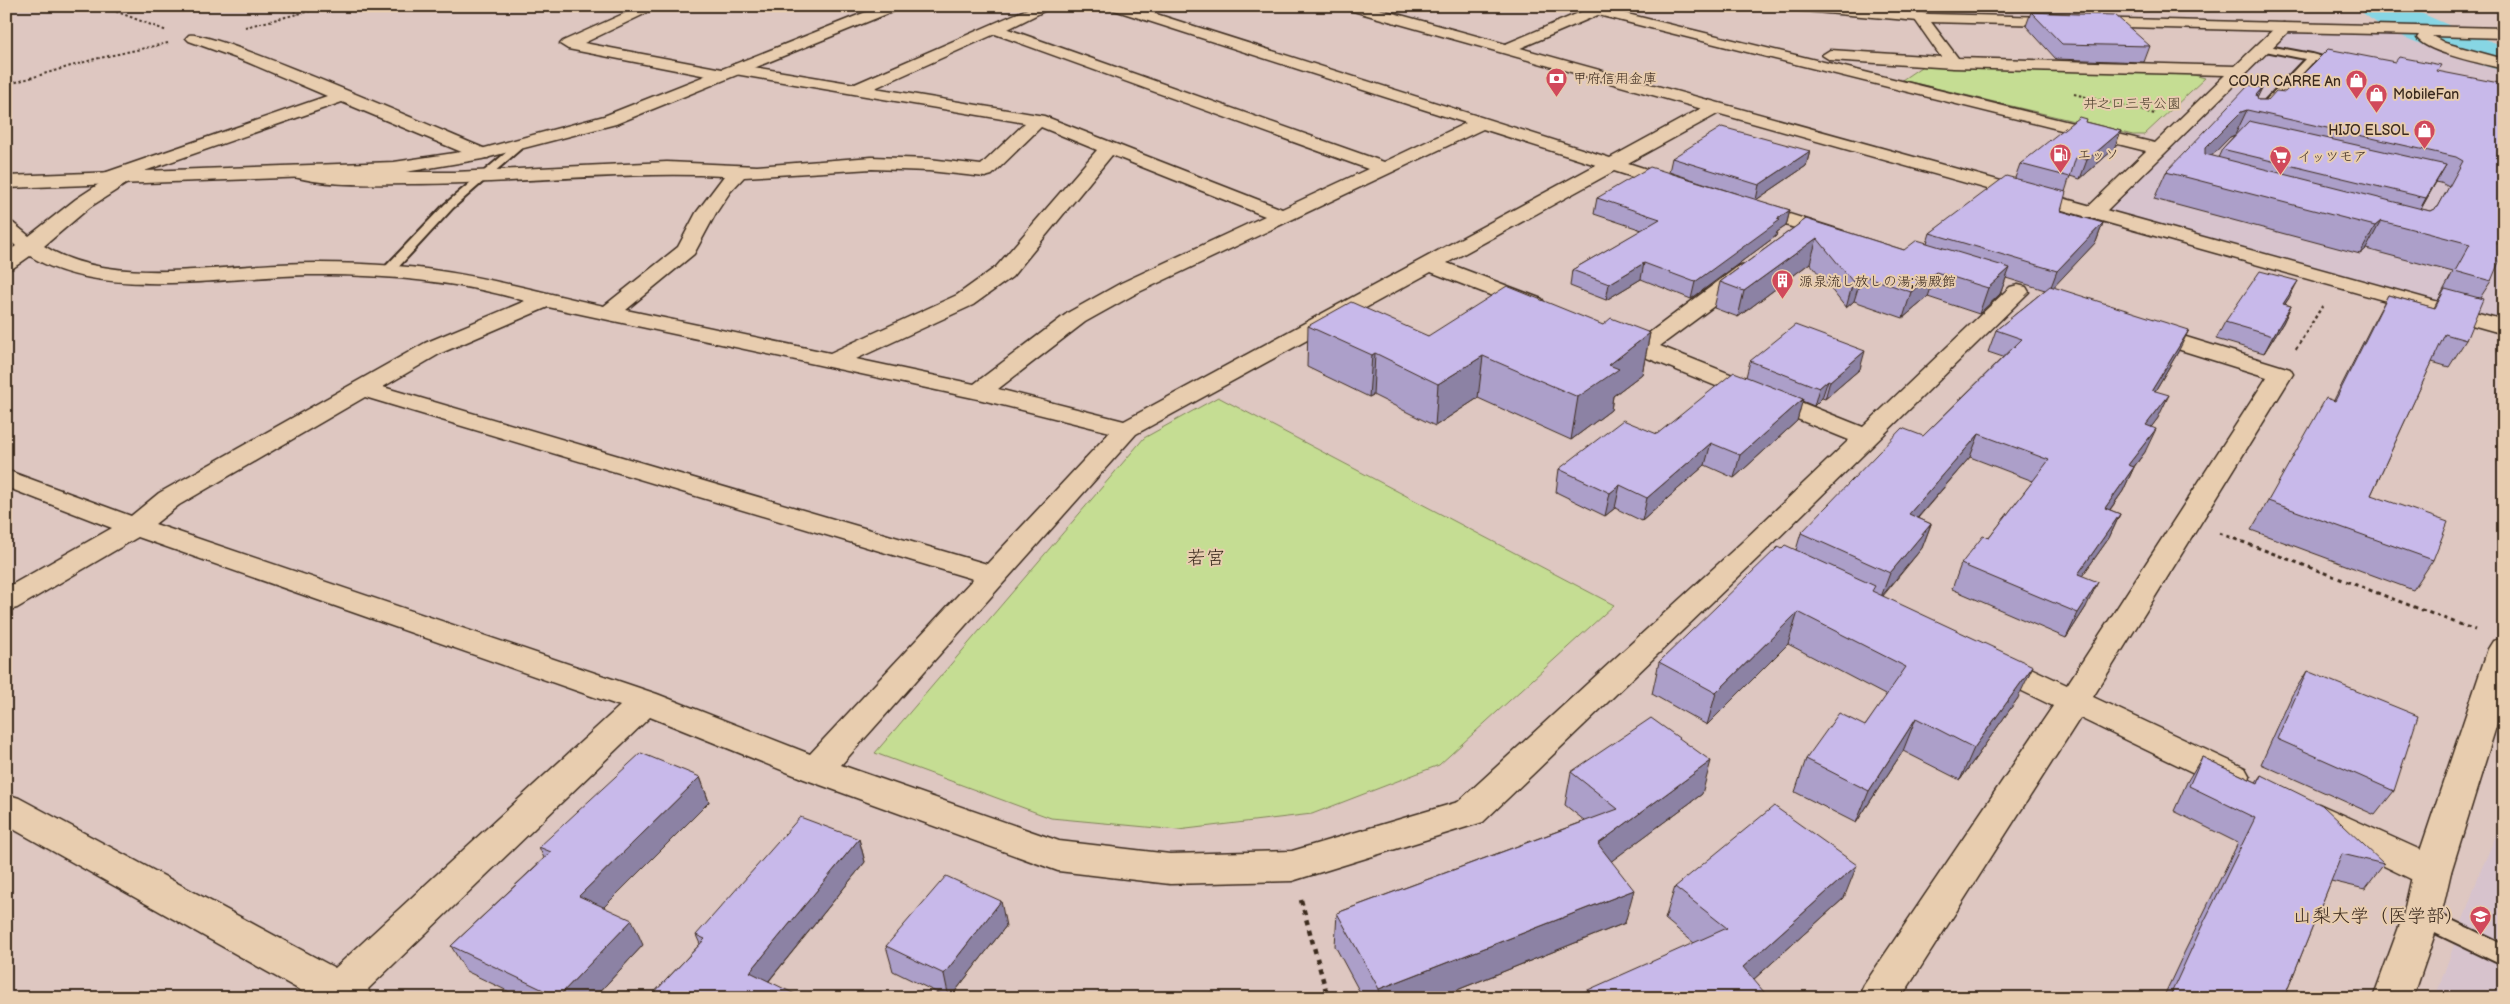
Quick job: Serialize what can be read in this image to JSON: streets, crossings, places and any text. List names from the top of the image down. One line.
{"districts":["若宮"],"parks":["井之口三号公園"],"places":{"bank":["甲府信用金庫"],"shop":["COUR CARRE An","MobileFan","HIJO ELSOL"],"fuel station":["エッソ"],"supermarket":["イッツモア"],"building":["源泉流し放しの湯;湯殿館"],"school or university":["山梨大学（医学部）"]}}
